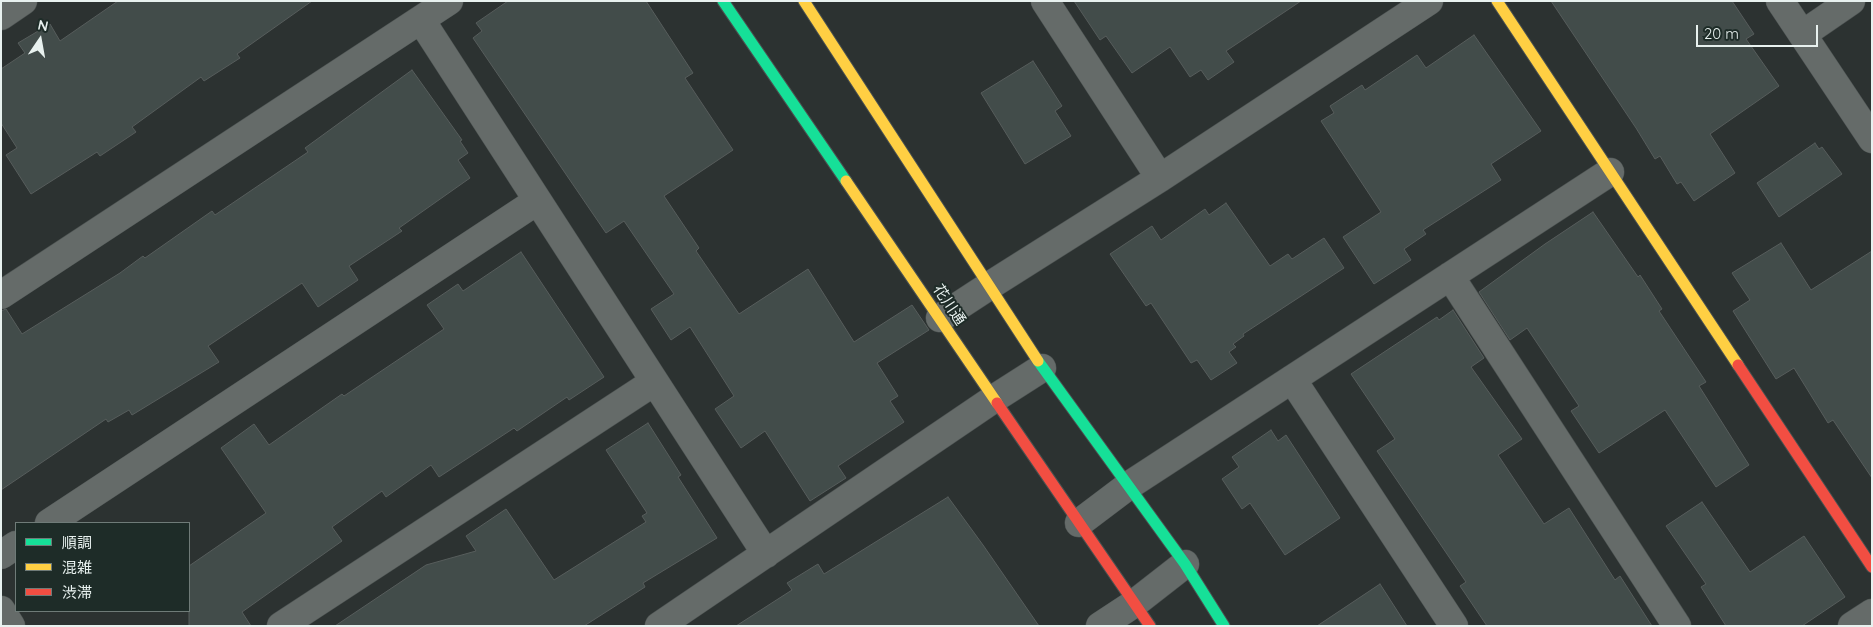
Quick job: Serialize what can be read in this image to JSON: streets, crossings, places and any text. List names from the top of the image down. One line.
{"streets":{"street":["花川通"]},"legend":["順調","混雑","渋滞"],"scale_bar":"20 m","north":"top"}
